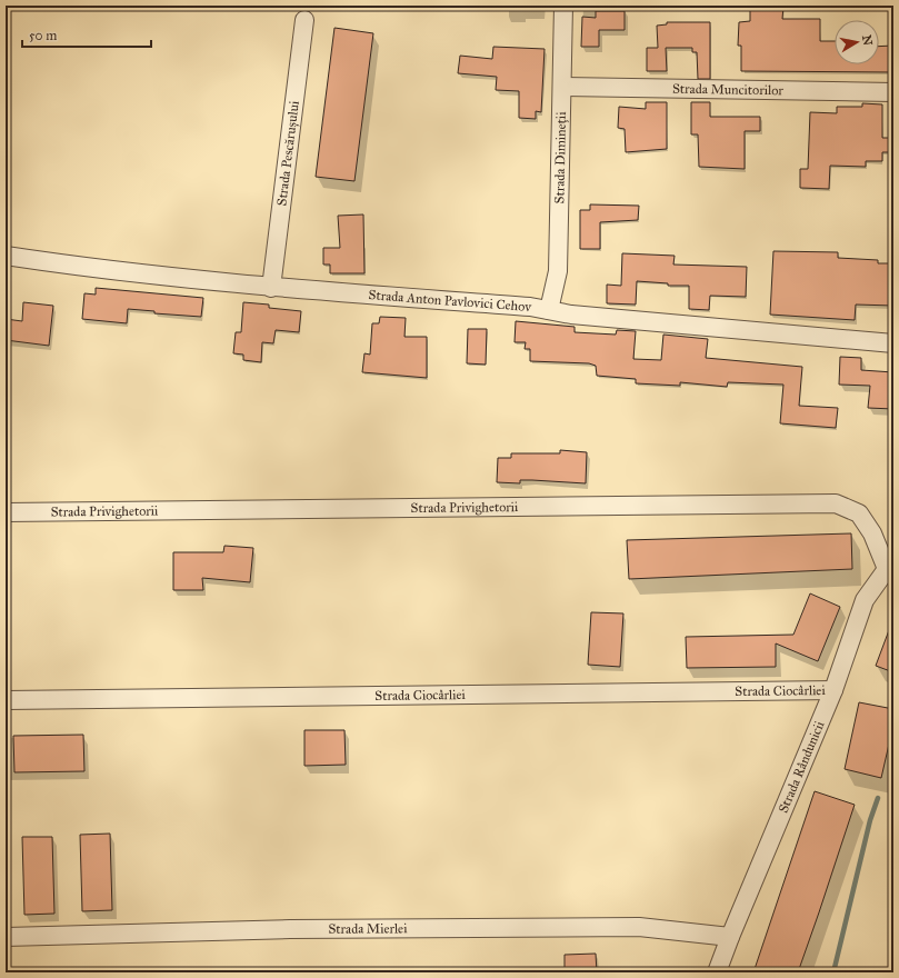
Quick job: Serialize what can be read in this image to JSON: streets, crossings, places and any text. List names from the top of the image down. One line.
{"streets":{"street":["Strada Muncitorilor","Strada Pescărușului","Strada Dimineții","Strada Anton Pavlovici Cehov","Strada Privighetorii","Strada Ciocârliei","Strada Rândunicii","Strada Mierlei"]},"crossings":[["Strada Muncitorilor","Strada Dimineții"],["Strada Pescărușului","Strada Anton Pavlovici Cehov"],["Strada Dimineții","Strada Anton Pavlovici Cehov"],["Strada Privighetorii","Strada Rândunicii"],["Strada Ciocârliei","Strada Rândunicii"],["Strada Rândunicii","Strada Mierlei"]],"scale_bar":"50 m","north":"right"}
